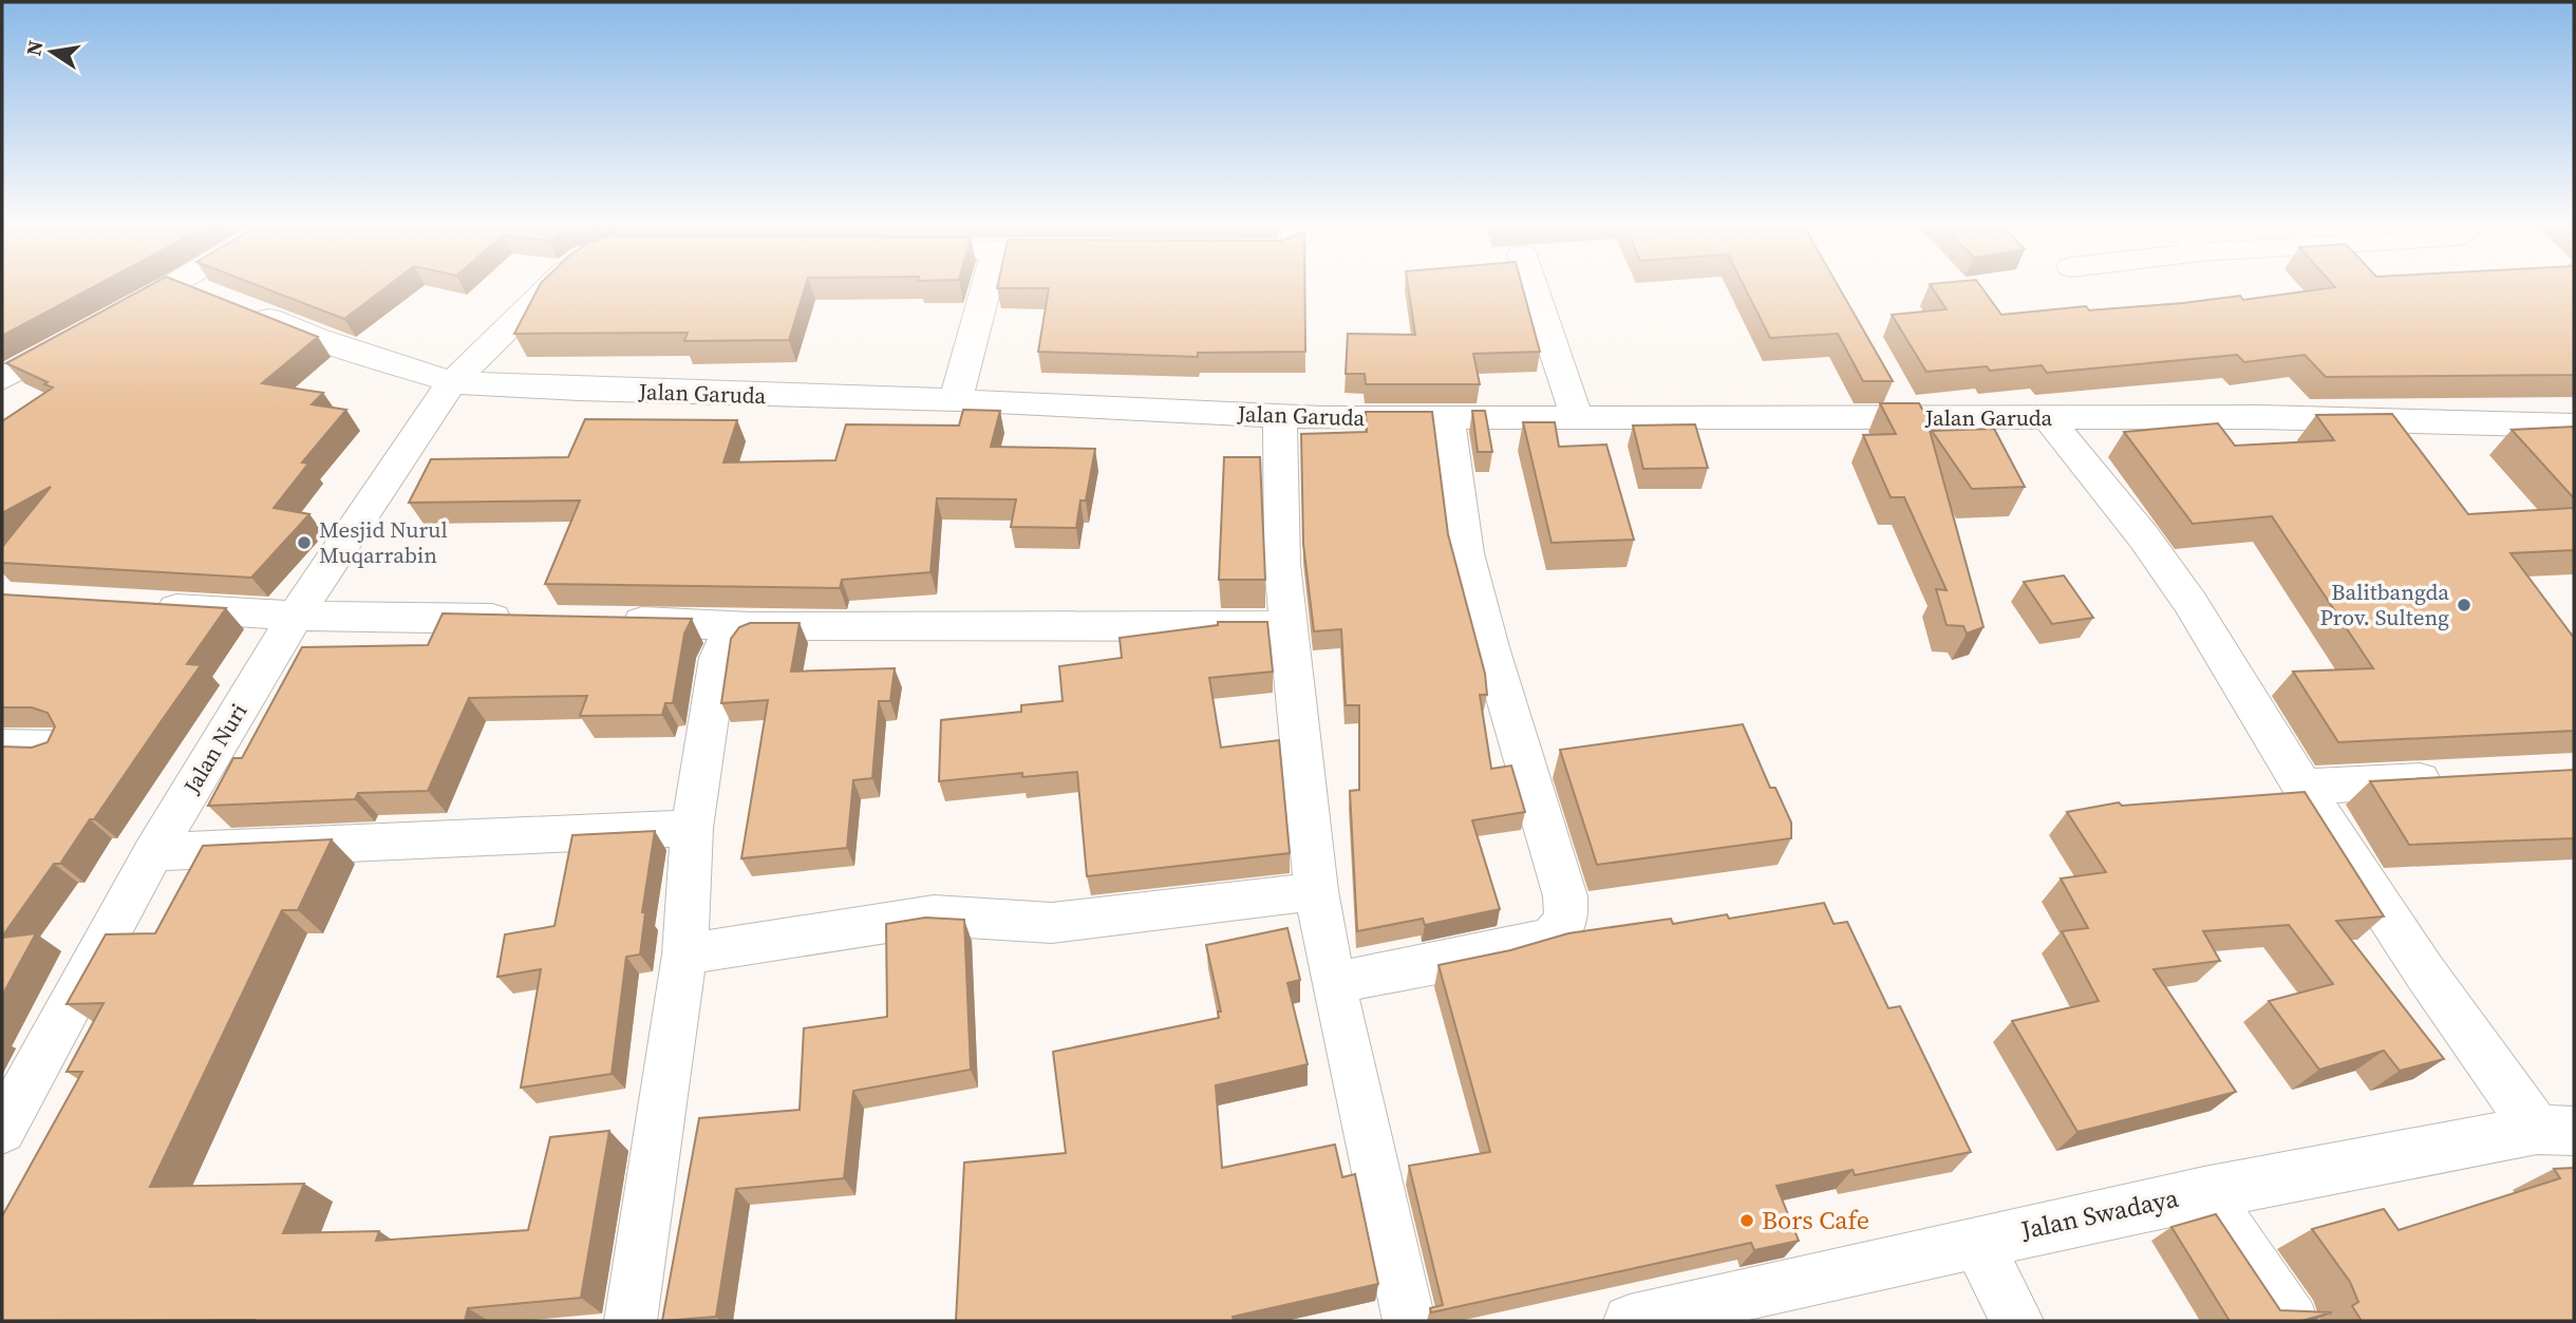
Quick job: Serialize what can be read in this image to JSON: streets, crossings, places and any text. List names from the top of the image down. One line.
{"streets":{"street":["Jalan Garuda","Jalan Nuri","Jalan Swadaya"]},"crossings":[["Jalan Garuda","Jalan Nuri"]],"places":["Mesjid Nurul Muqarrabin","Balitbangda Prov. Sulteng","Bors Cafe"],"north":"left"}
